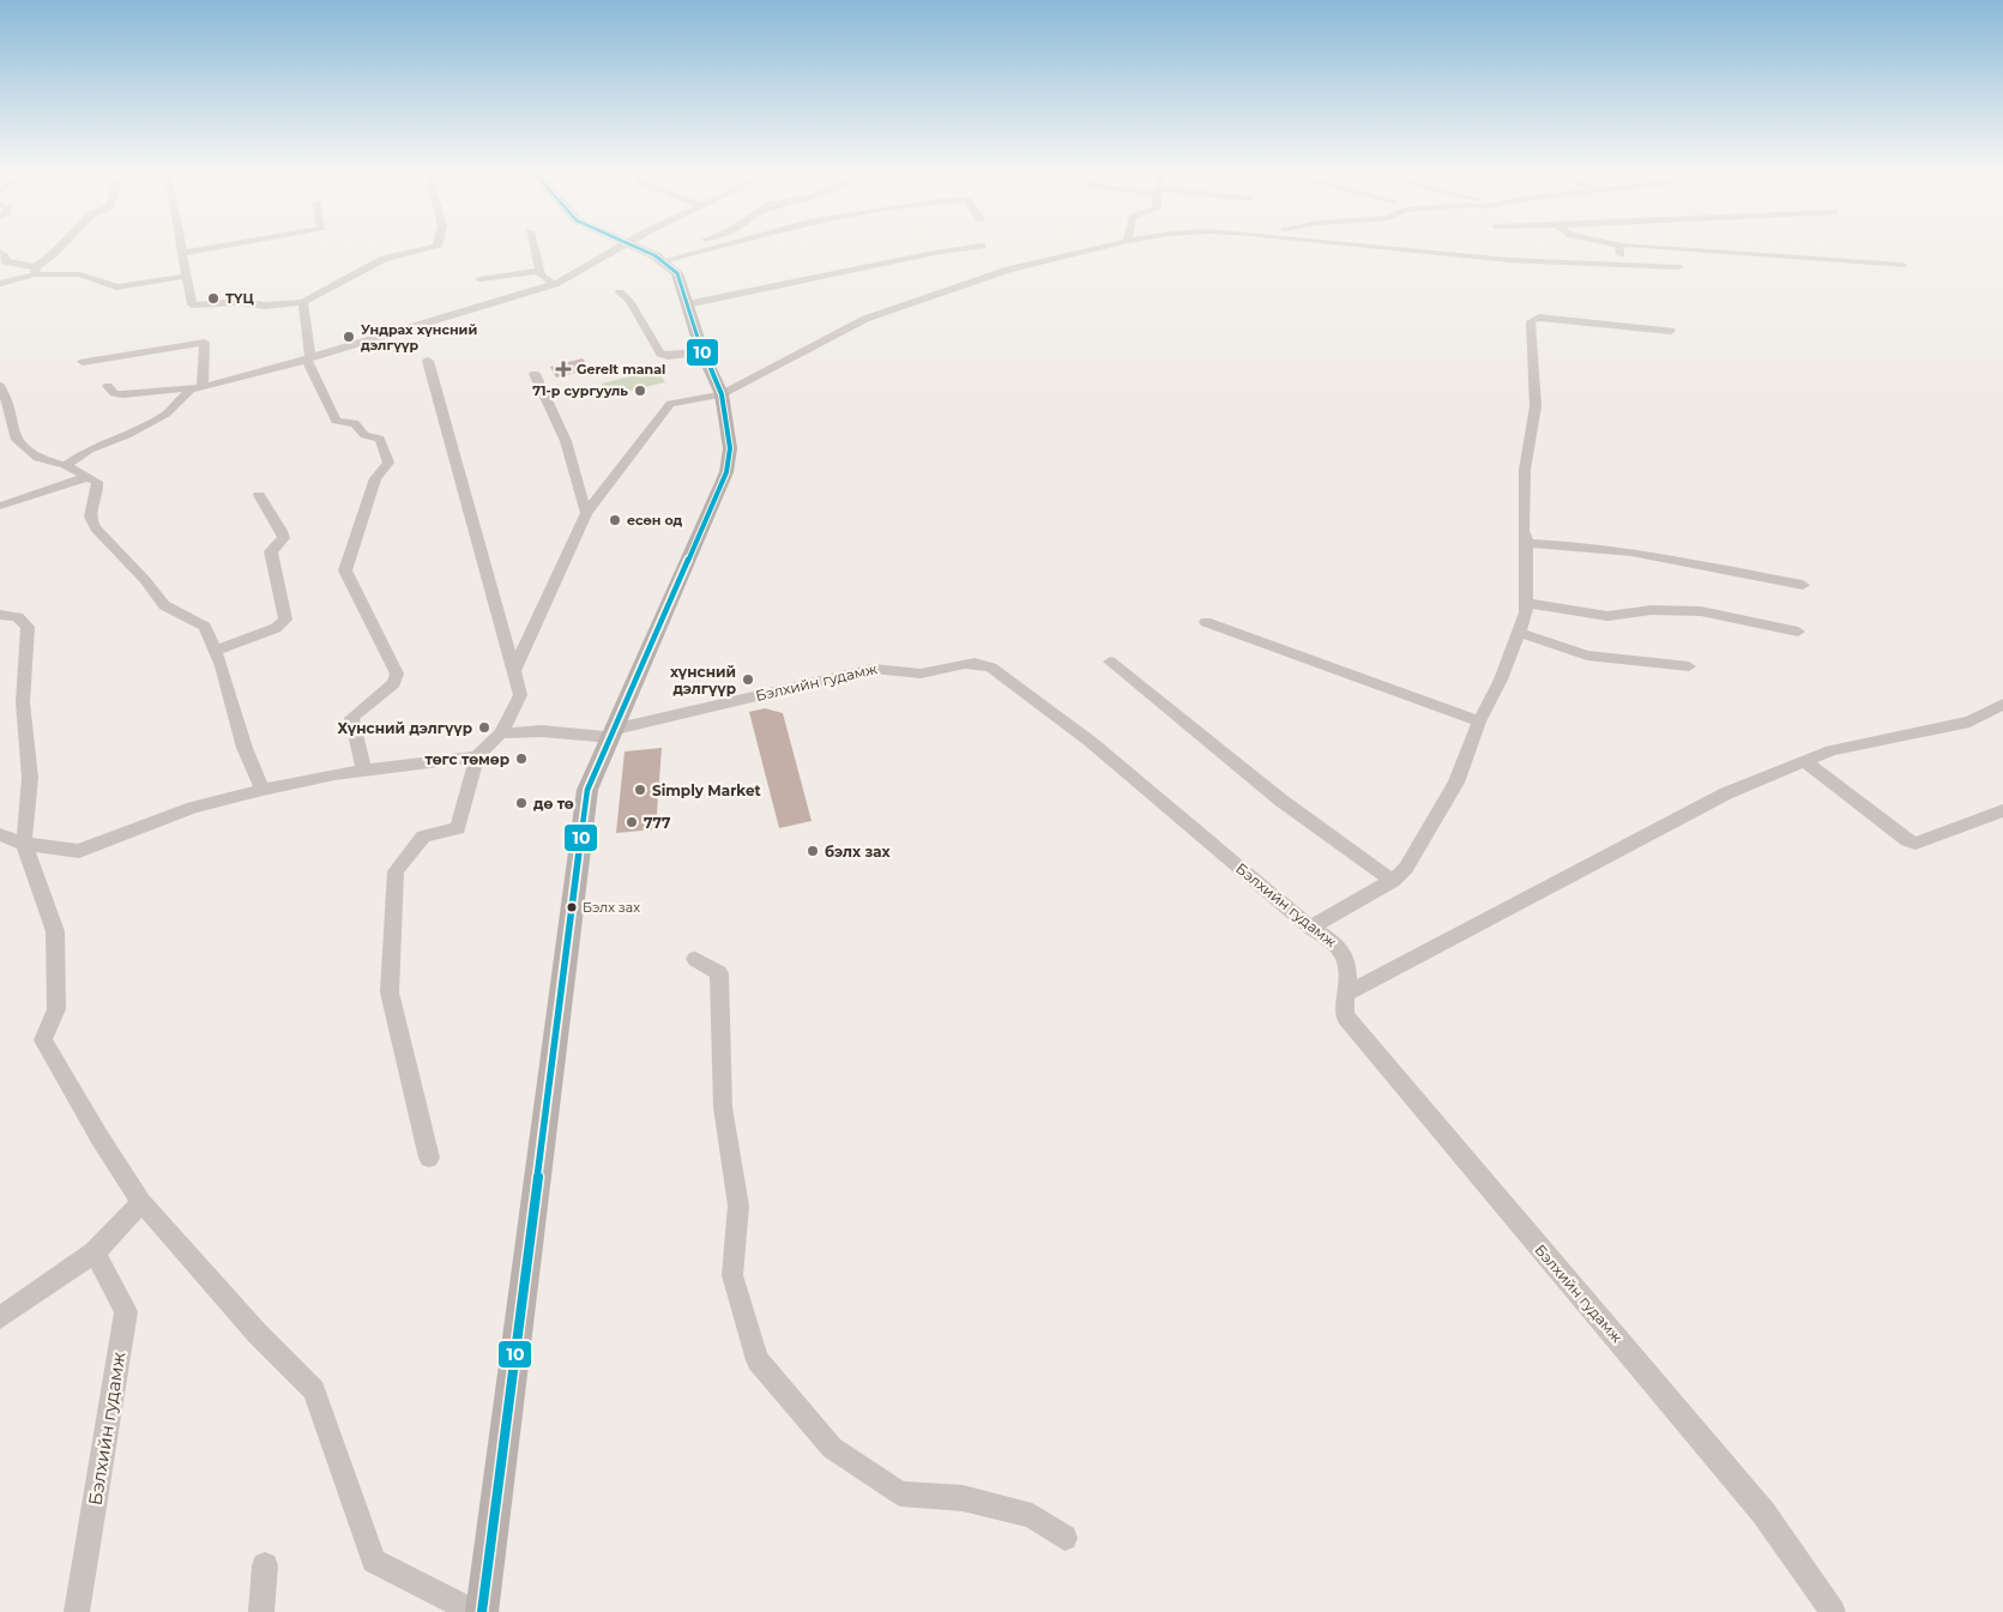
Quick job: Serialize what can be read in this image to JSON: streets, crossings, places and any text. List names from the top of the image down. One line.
{"streets":{"street":["Бэлхийн гудамж"]},"places":{"other":["ТҮЦ","Ундрах хүнсний дэлгүүр","71-р сургууль","есөн од","хүнсний дэлгүүр","Хүнсний дэлгүүр","төгс төмөр","Simply Market","дө тө","777","бэлх зах","Бэлх зах"],"health":["Gerelt manal"]},"lines":["transit line 10"]}
